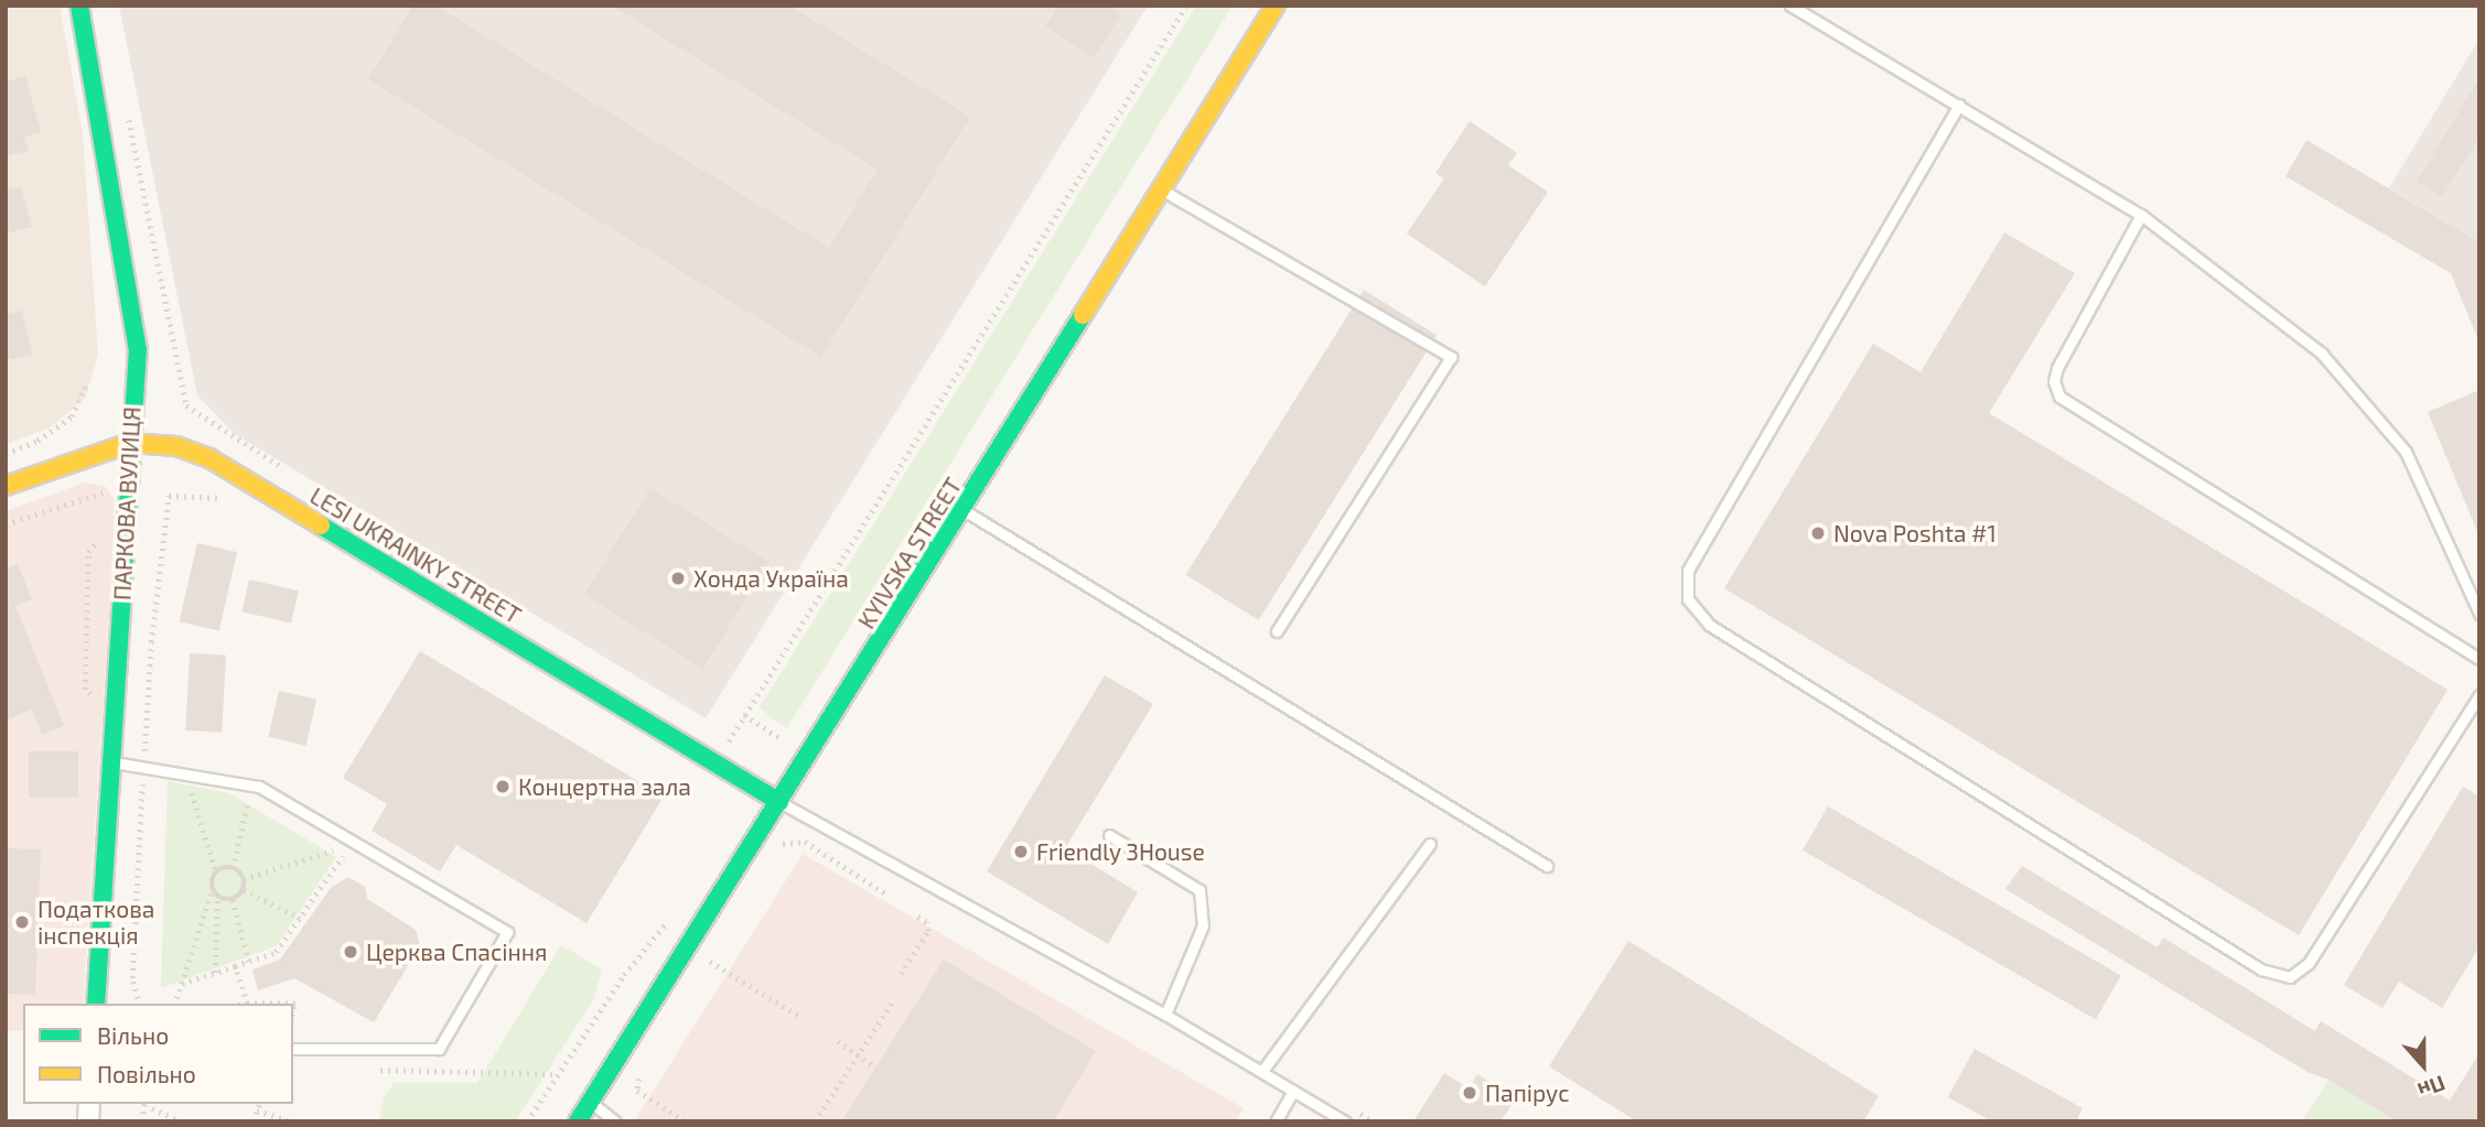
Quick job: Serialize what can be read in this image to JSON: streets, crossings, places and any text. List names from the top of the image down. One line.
{"streets":{"street":["ПАРКОВА ВУЛИЦЯ","KYIVSKA STREET","LESI UKRAINKY STREET"]},"crossings":[["ПАРКОВА ВУЛИЦЯ","LESI UKRAINKY STREET"],["KYIVSKA STREET","LESI UKRAINKY STREET"]],"places":["Nova Poshta #1","Хонда Україна","Концертна зала","Friendly 3House","Податкова інспекція","Церква Спасіння","Папірус"],"legend":["Вільно","Повільно"],"north":"bottom"}
